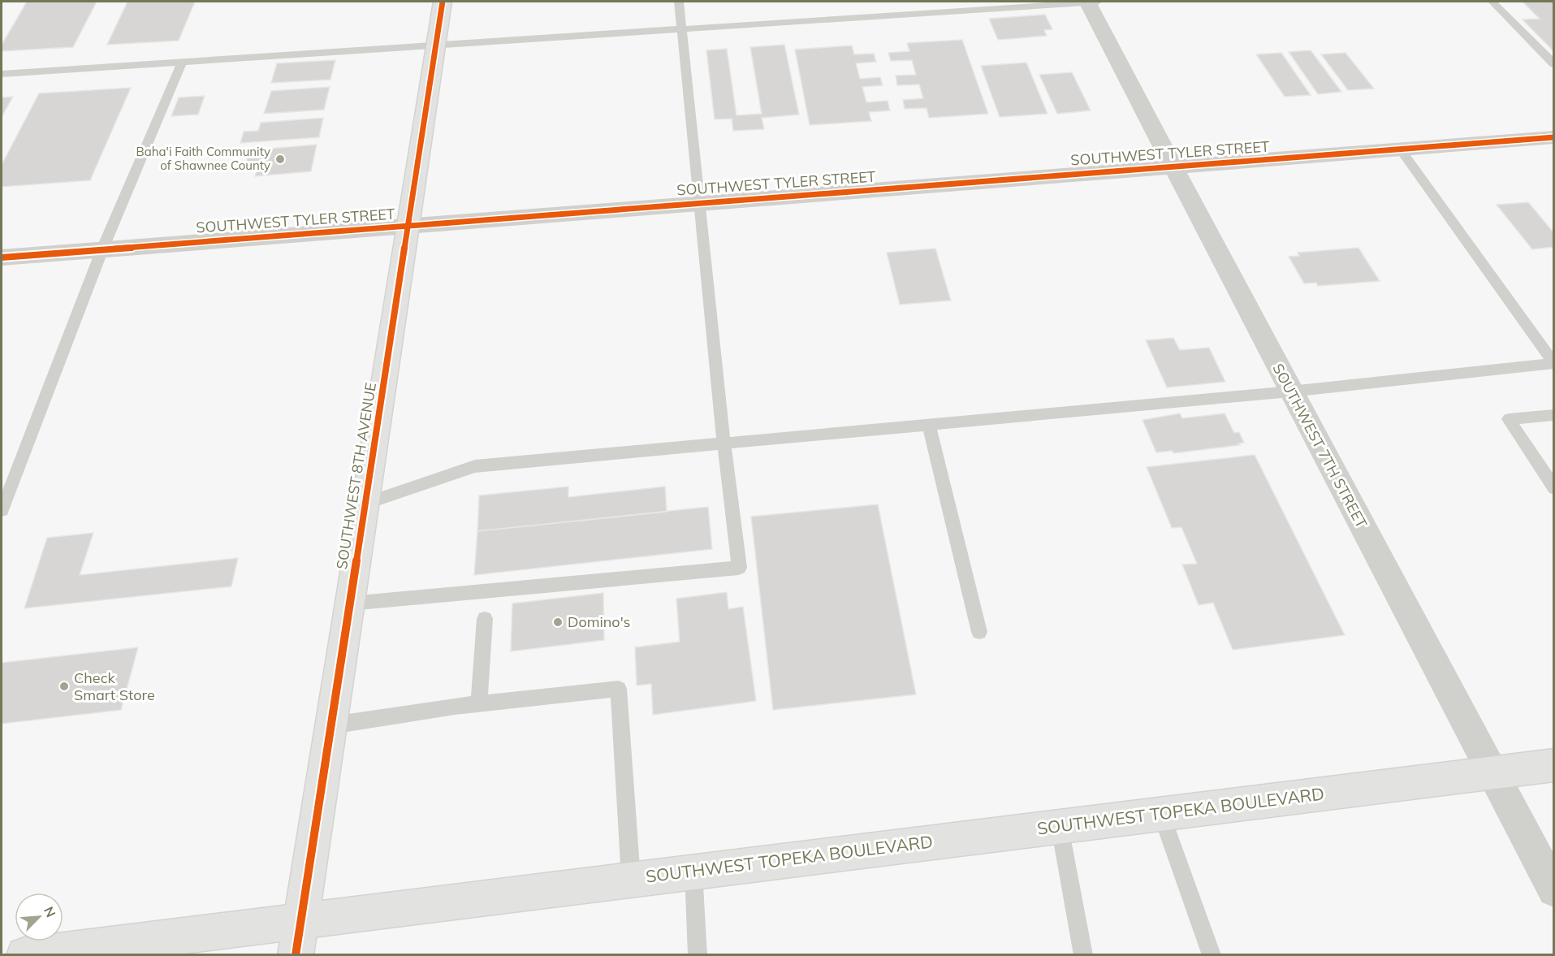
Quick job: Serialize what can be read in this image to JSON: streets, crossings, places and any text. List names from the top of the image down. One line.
{"streets":{"main road":["SOUTHWEST 8TH AVENUE","SOUTHWEST TOPEKA BOULEVARD"],"street":["SOUTHWEST TYLER STREET","SOUTHWEST 7TH STREET"]},"crossings":[["SOUTHWEST TYLER STREET","SOUTHWEST 7TH STREET"],["SOUTHWEST TYLER STREET","SOUTHWEST 8TH AVENUE"],["SOUTHWEST 7TH STREET","SOUTHWEST TOPEKA BOULEVARD"],["SOUTHWEST 8TH AVENUE","SOUTHWEST TOPEKA BOULEVARD"]],"places":["Baha'i Faith Community of Shawnee County","Domino's","Check Smart Store"],"north":"top right"}
